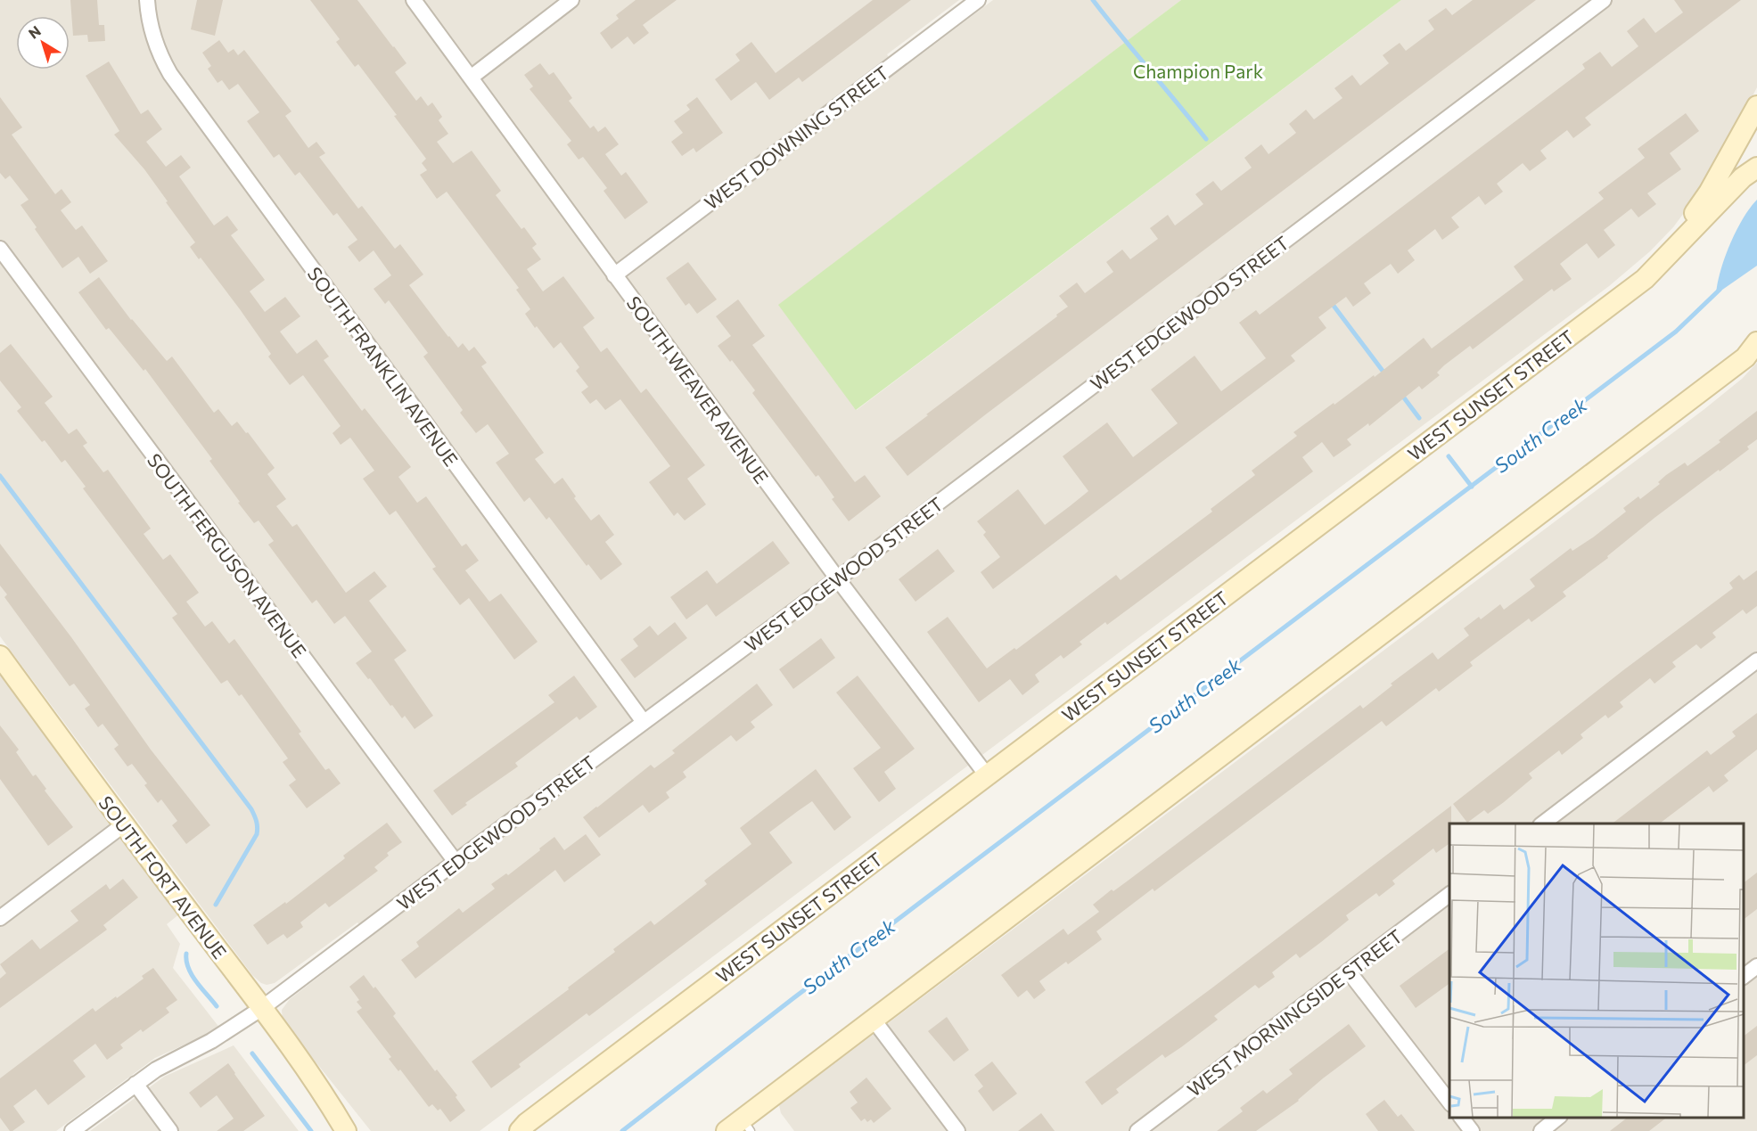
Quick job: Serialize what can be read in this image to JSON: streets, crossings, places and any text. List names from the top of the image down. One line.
{"streets":{"main road":["WEST SUNSET STREET","SOUTH FORT AVENUE"],"street":["WEST DOWNING STREET","WEST EDGEWOOD STREET","SOUTH FRANKLIN AVENUE","SOUTH WEAVER AVENUE","SOUTH FERGUSON AVENUE","WEST MORNINGSIDE STREET"]},"crossings":[["WEST DOWNING STREET","SOUTH WEAVER AVENUE"],["WEST EDGEWOOD STREET","SOUTH FRANKLIN AVENUE"],["WEST EDGEWOOD STREET","SOUTH WEAVER AVENUE"],["WEST EDGEWOOD STREET","SOUTH FERGUSON AVENUE"],["WEST EDGEWOOD STREET","SOUTH FORT AVENUE"],["SOUTH WEAVER AVENUE","WEST SUNSET STREET"]],"water":["South Creek"],"parks":["Champion Park"],"north":"top left"}
